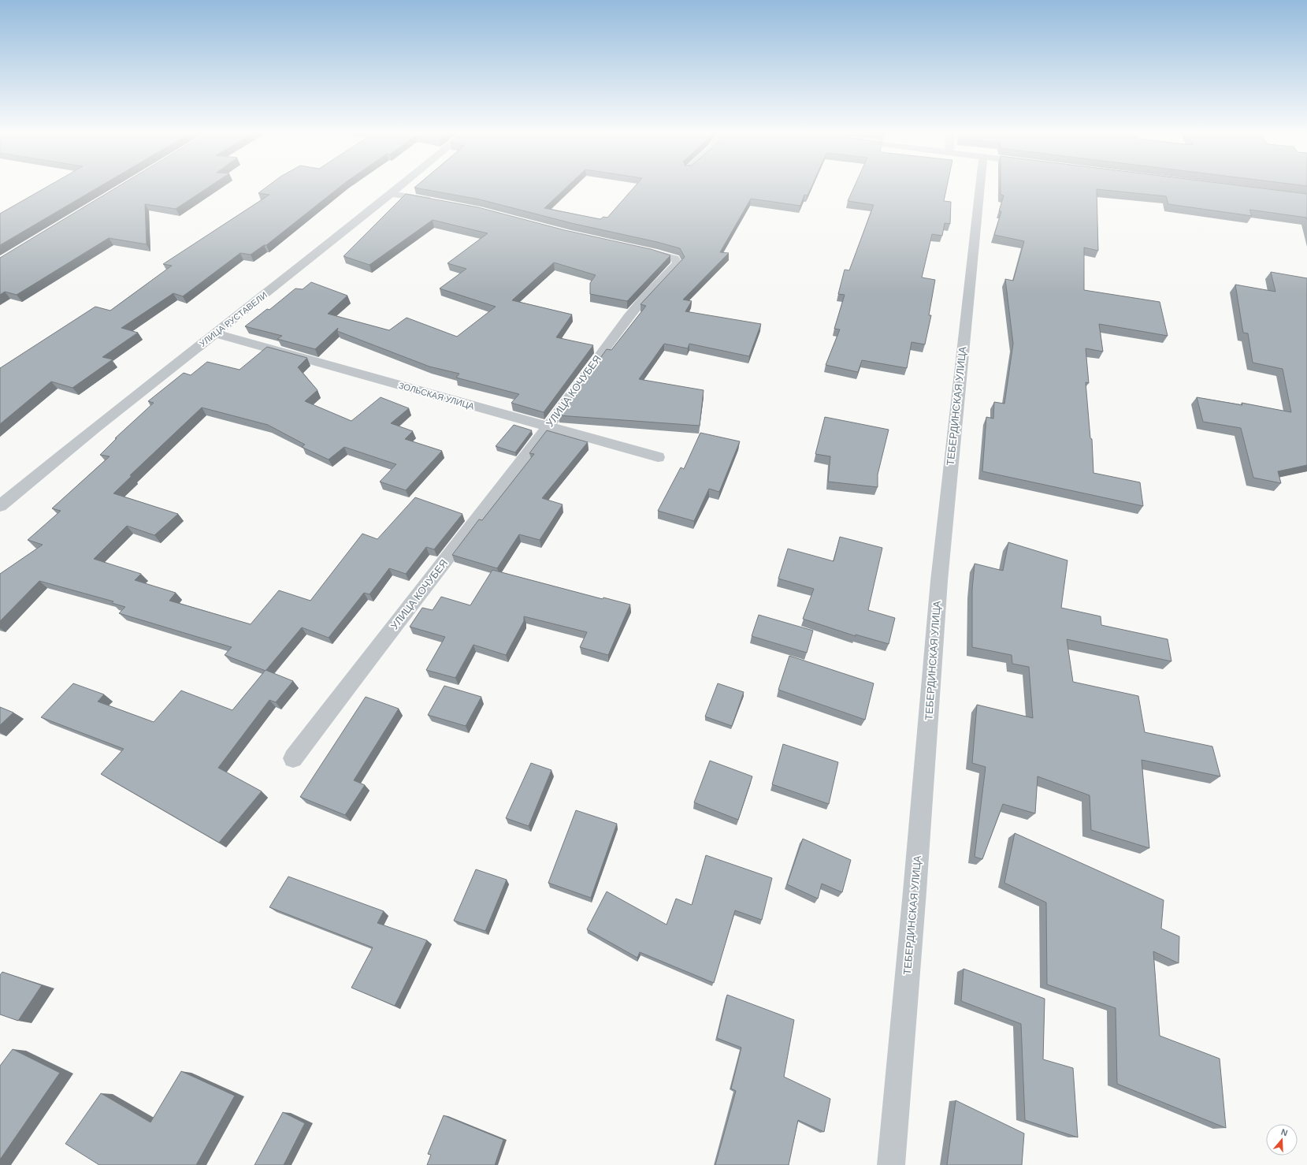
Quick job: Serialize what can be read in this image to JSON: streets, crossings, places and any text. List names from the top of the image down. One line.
{"streets":{"street":["УЛИЦА РУСТАВЕЛИ","УЛИЦА КОЧУБЕЯ","ЗОЛЬСКАЯ УЛИЦА","ТЕБЕРДИНСКАЯ УЛИЦА"]},"crossings":[["УЛИЦА РУСТАВЕЛИ","ЗОЛЬСКАЯ УЛИЦА"],["УЛИЦА КОЧУБЕЯ","ЗОЛЬСКАЯ УЛИЦА"]],"north":"top"}
